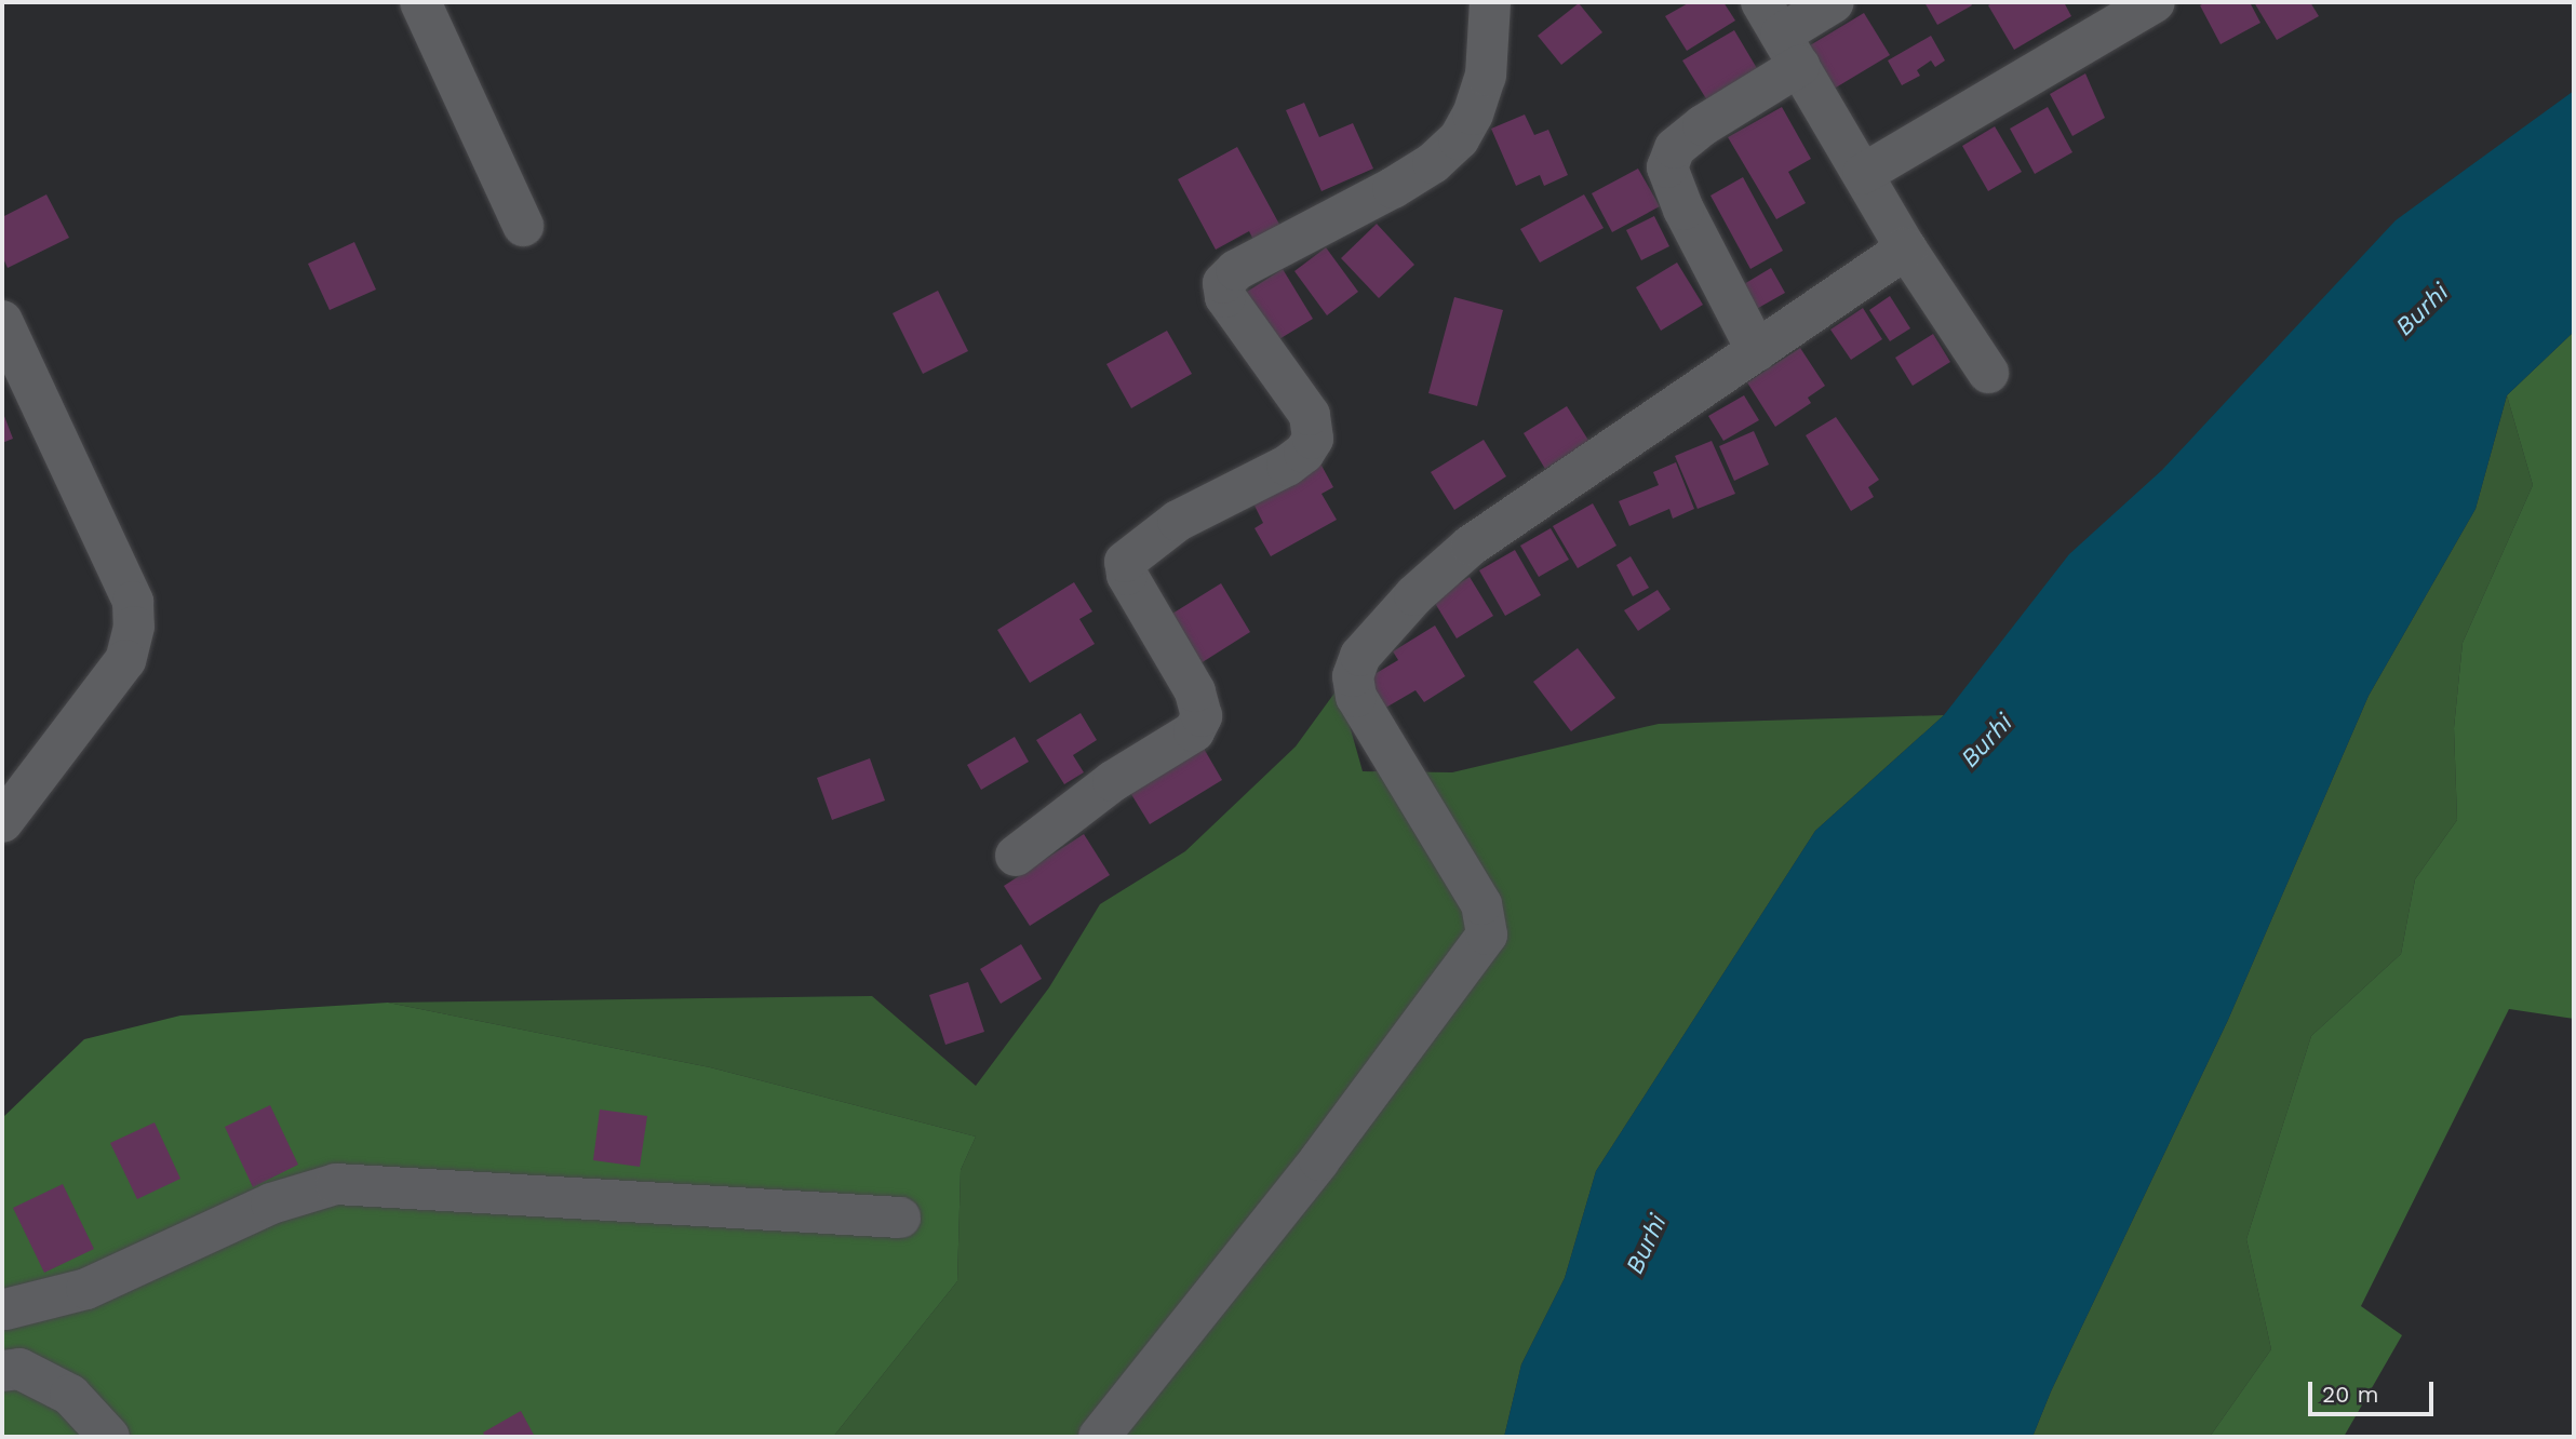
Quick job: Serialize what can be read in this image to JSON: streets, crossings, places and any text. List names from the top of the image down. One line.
{"water":["Burhi"],"scale_bar":"20 m"}
